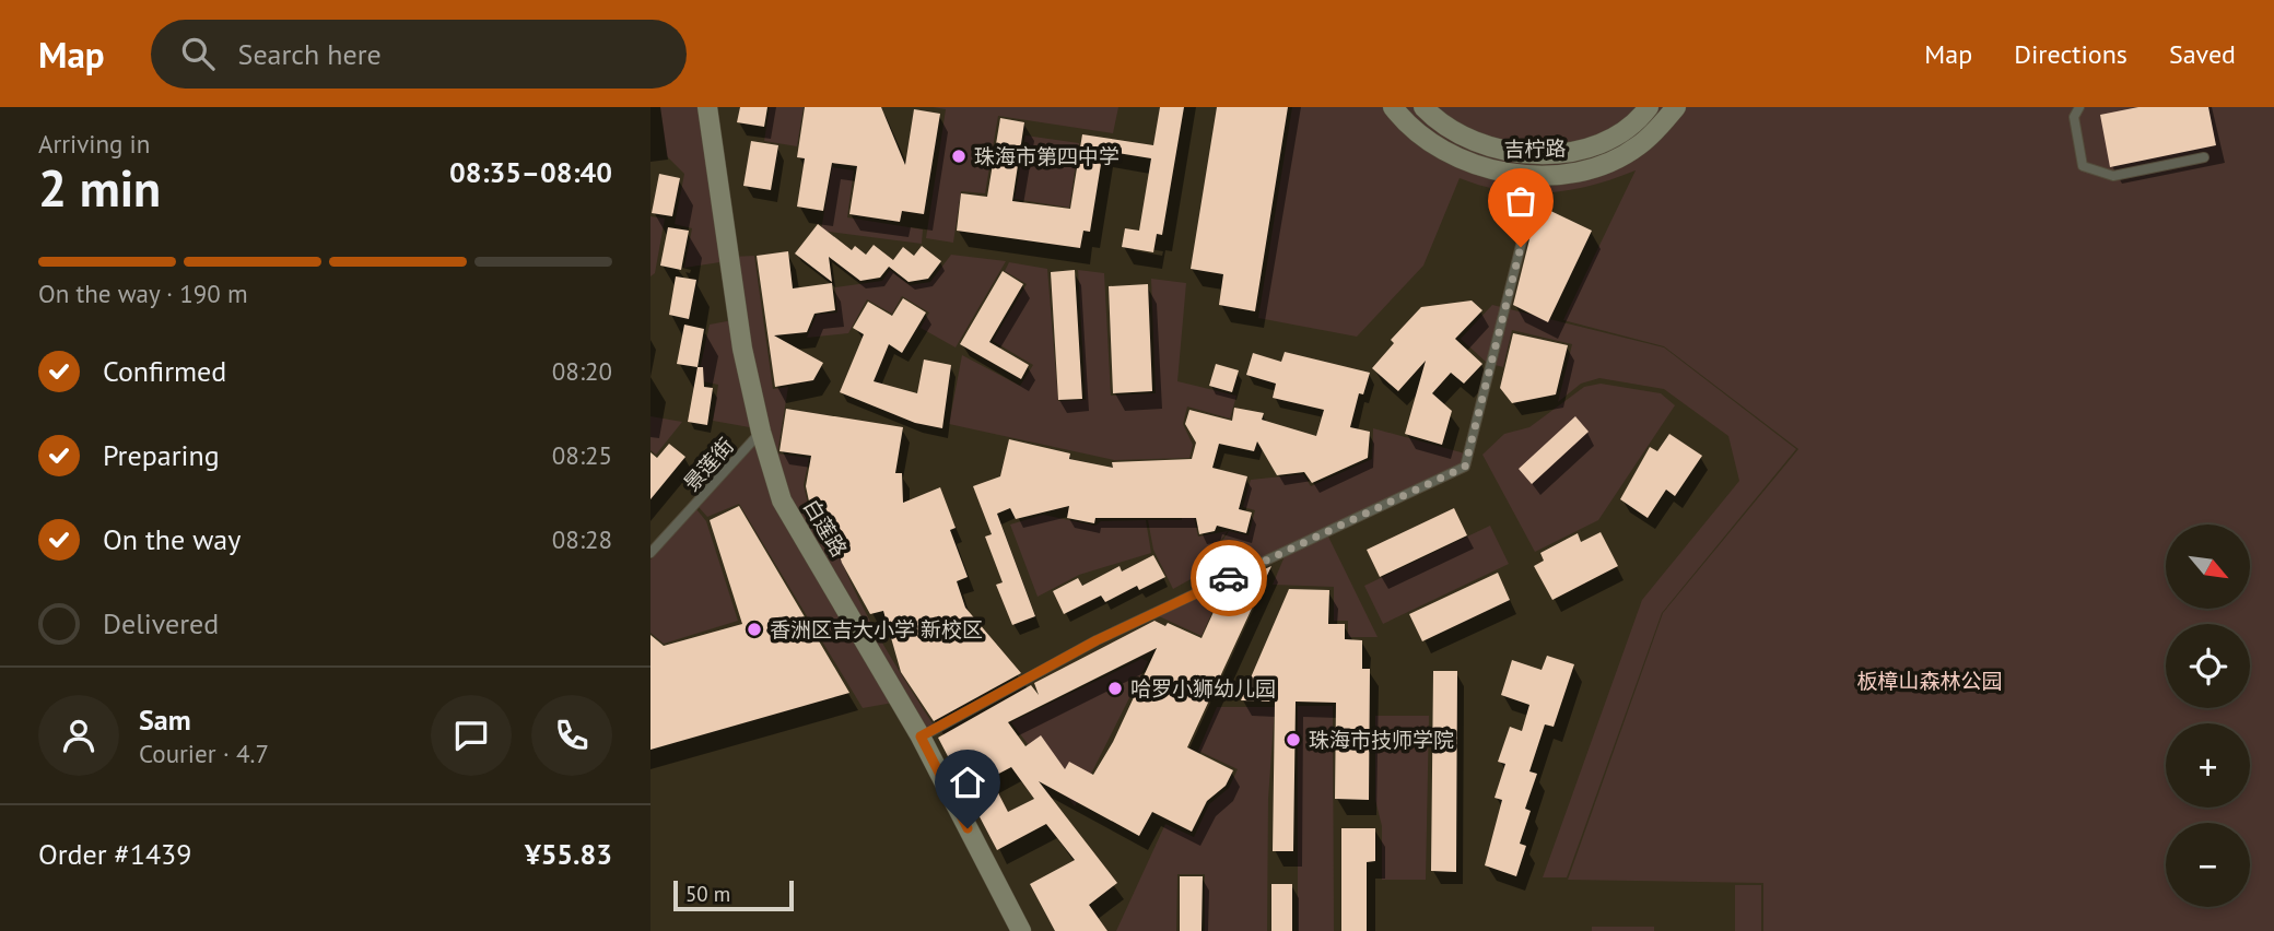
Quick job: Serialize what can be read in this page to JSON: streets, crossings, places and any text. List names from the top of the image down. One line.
{"streets":{"main road":["吉柠路","白莲路"],"lane":["景莲街"]},"crossings":[["景莲街","白莲路"]],"parks":["板樟山森林公园"],"places":["珠海市第四中学","香洲区吉大小学 新校区","哈罗小狮幼儿园","珠海市技师学院"],"scale_bar":"50 m","north":"bottom right","page":{"header":"Map","search":"Search here","nav":["Map","Directions","Saved"],"heading":["2 min","Arriving in","08:35–08:40"],"panel":["Sam","Courier · 4.7","Order #1439","¥55.83"],"bar":"On the way · 190 m","list":[["Confirmed","08:20"],["Preparing","08:25"],["On the way","08:28"],"Delivered"],"map_buttons":["+","−"],"scale":"50 m"}}
